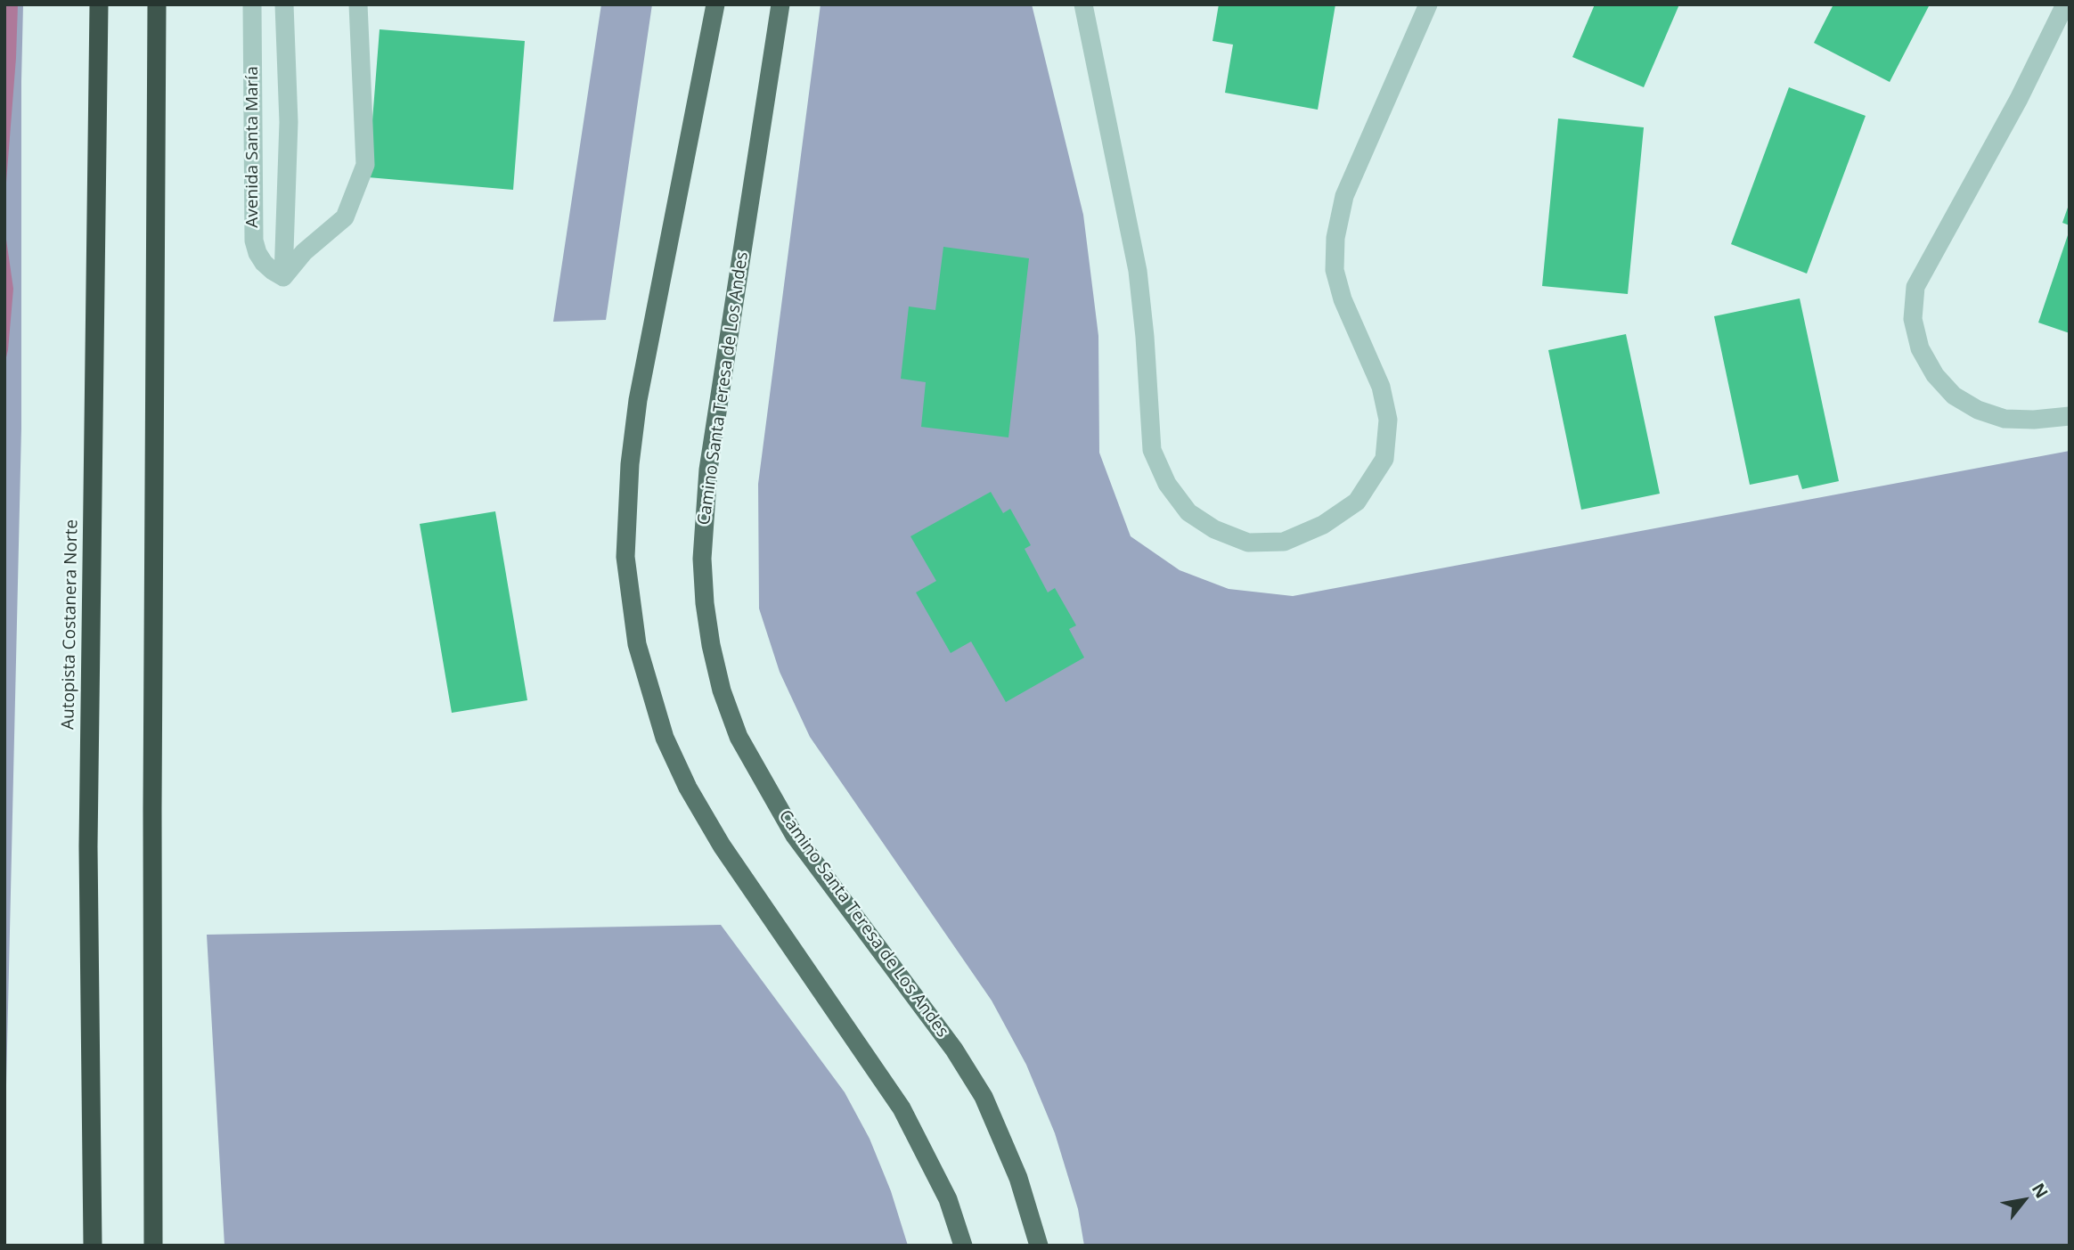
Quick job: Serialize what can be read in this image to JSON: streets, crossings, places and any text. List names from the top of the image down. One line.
{"streets":{"highway":["Autopista Costanera Norte"],"main road":["Camino Santa Teresa de Los Andes"],"street":["Avenida Santa María"]},"north":"top right"}
